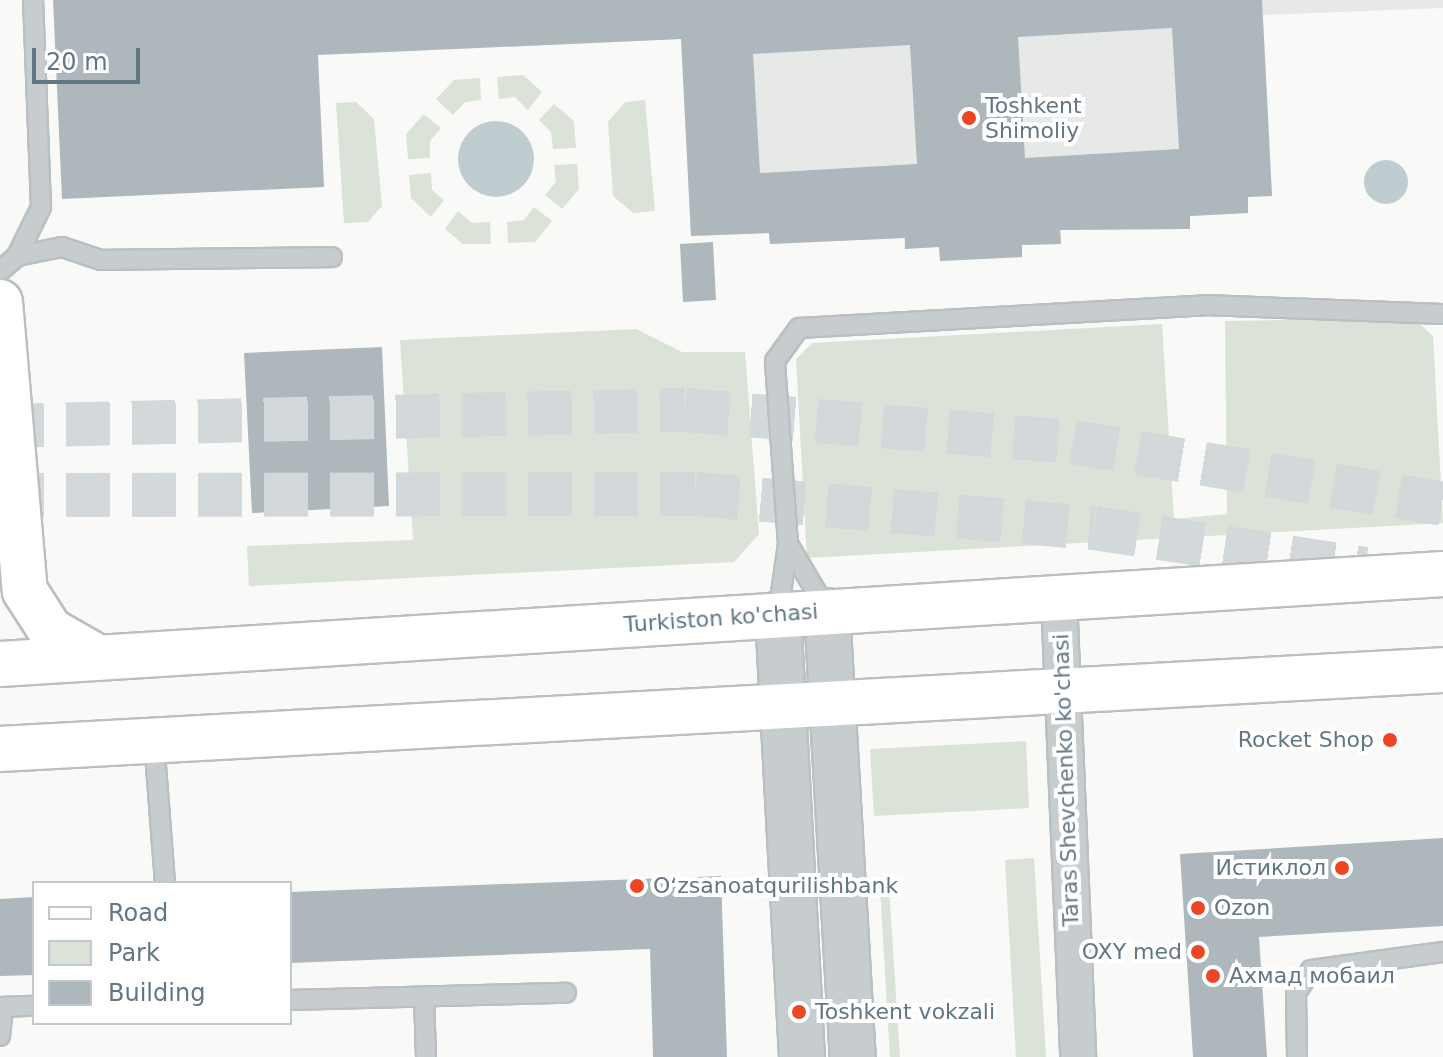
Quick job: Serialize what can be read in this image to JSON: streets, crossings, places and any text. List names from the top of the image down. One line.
{"streets":{"main road":["Turkiston ko'chasi"],"street":["Taras Shevchenko ko'chasi"]},"crossings":[["Turkiston ko'chasi","Taras Shevchenko ko'chasi"]],"places":["Toshkent Shimoliy","Rocket Shop","Истиклол","Oʻzsanoatqurilishbank","Ozon","OXY med","Ахмад мобаил","Toshkent vokzali"],"legend":["Road","Park","Building"],"scale_bar":"20 m"}
